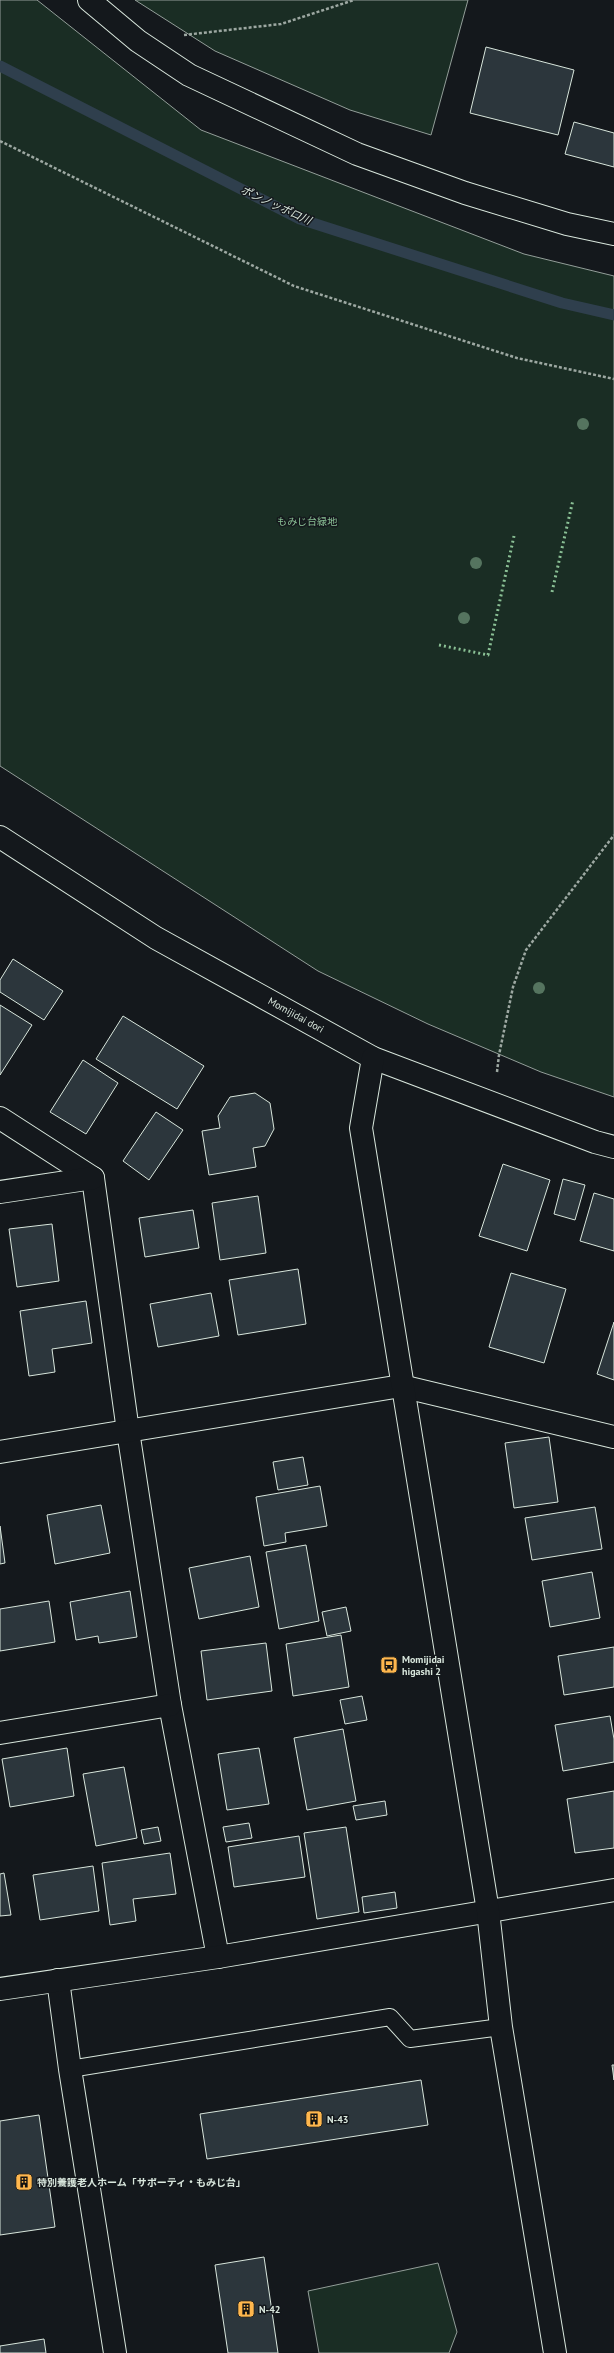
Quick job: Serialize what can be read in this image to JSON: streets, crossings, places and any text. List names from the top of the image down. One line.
{"streets":{"street":["Momijidai dori"]},"water":["ポンノッポロ川"],"parks":["もみじ台緑地"],"places":{"bus stop":["Momijidai higashi 2"],"building":["N-43","特別養護老人ホーム「サポーティ・もみじ台」","N-42"]}}
